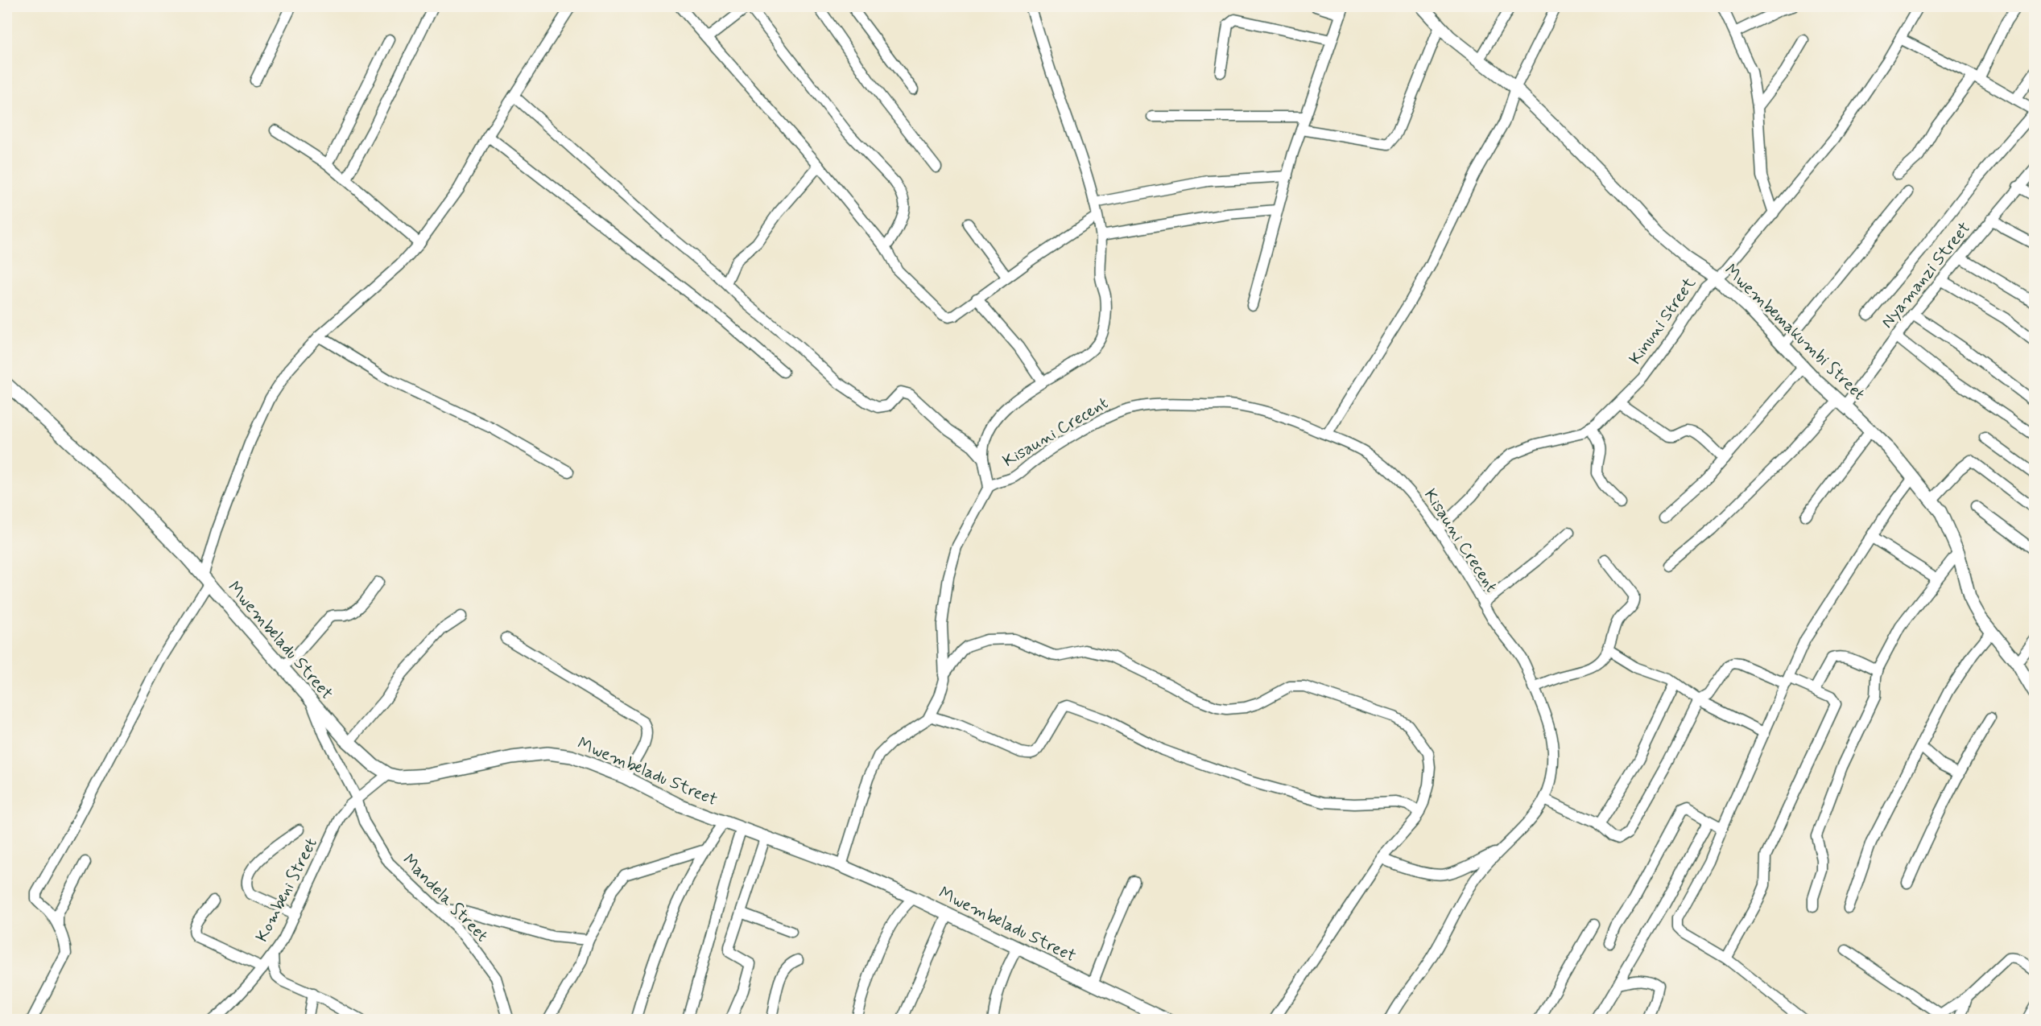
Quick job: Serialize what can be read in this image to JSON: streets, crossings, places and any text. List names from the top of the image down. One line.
{"streets":{"street":["Nyamanzi Street","Kinuni Street","Mwembemakumbi Street","Kisauni Crecent","Mwembeladu Street","Kombeni Street","Mandela Street"]},"crossings":[["Nyamanzi Street","Mwembemakumbi Street"],["Kinuni Street","Mwembemakumbi Street"],["Kinuni Street","Kisauni Crecent"],["Mwembeladu Street","Kombeni Street"],["Mwembeladu Street","Mandela Street"],["Kombeni Street","Mandela Street"]]}
